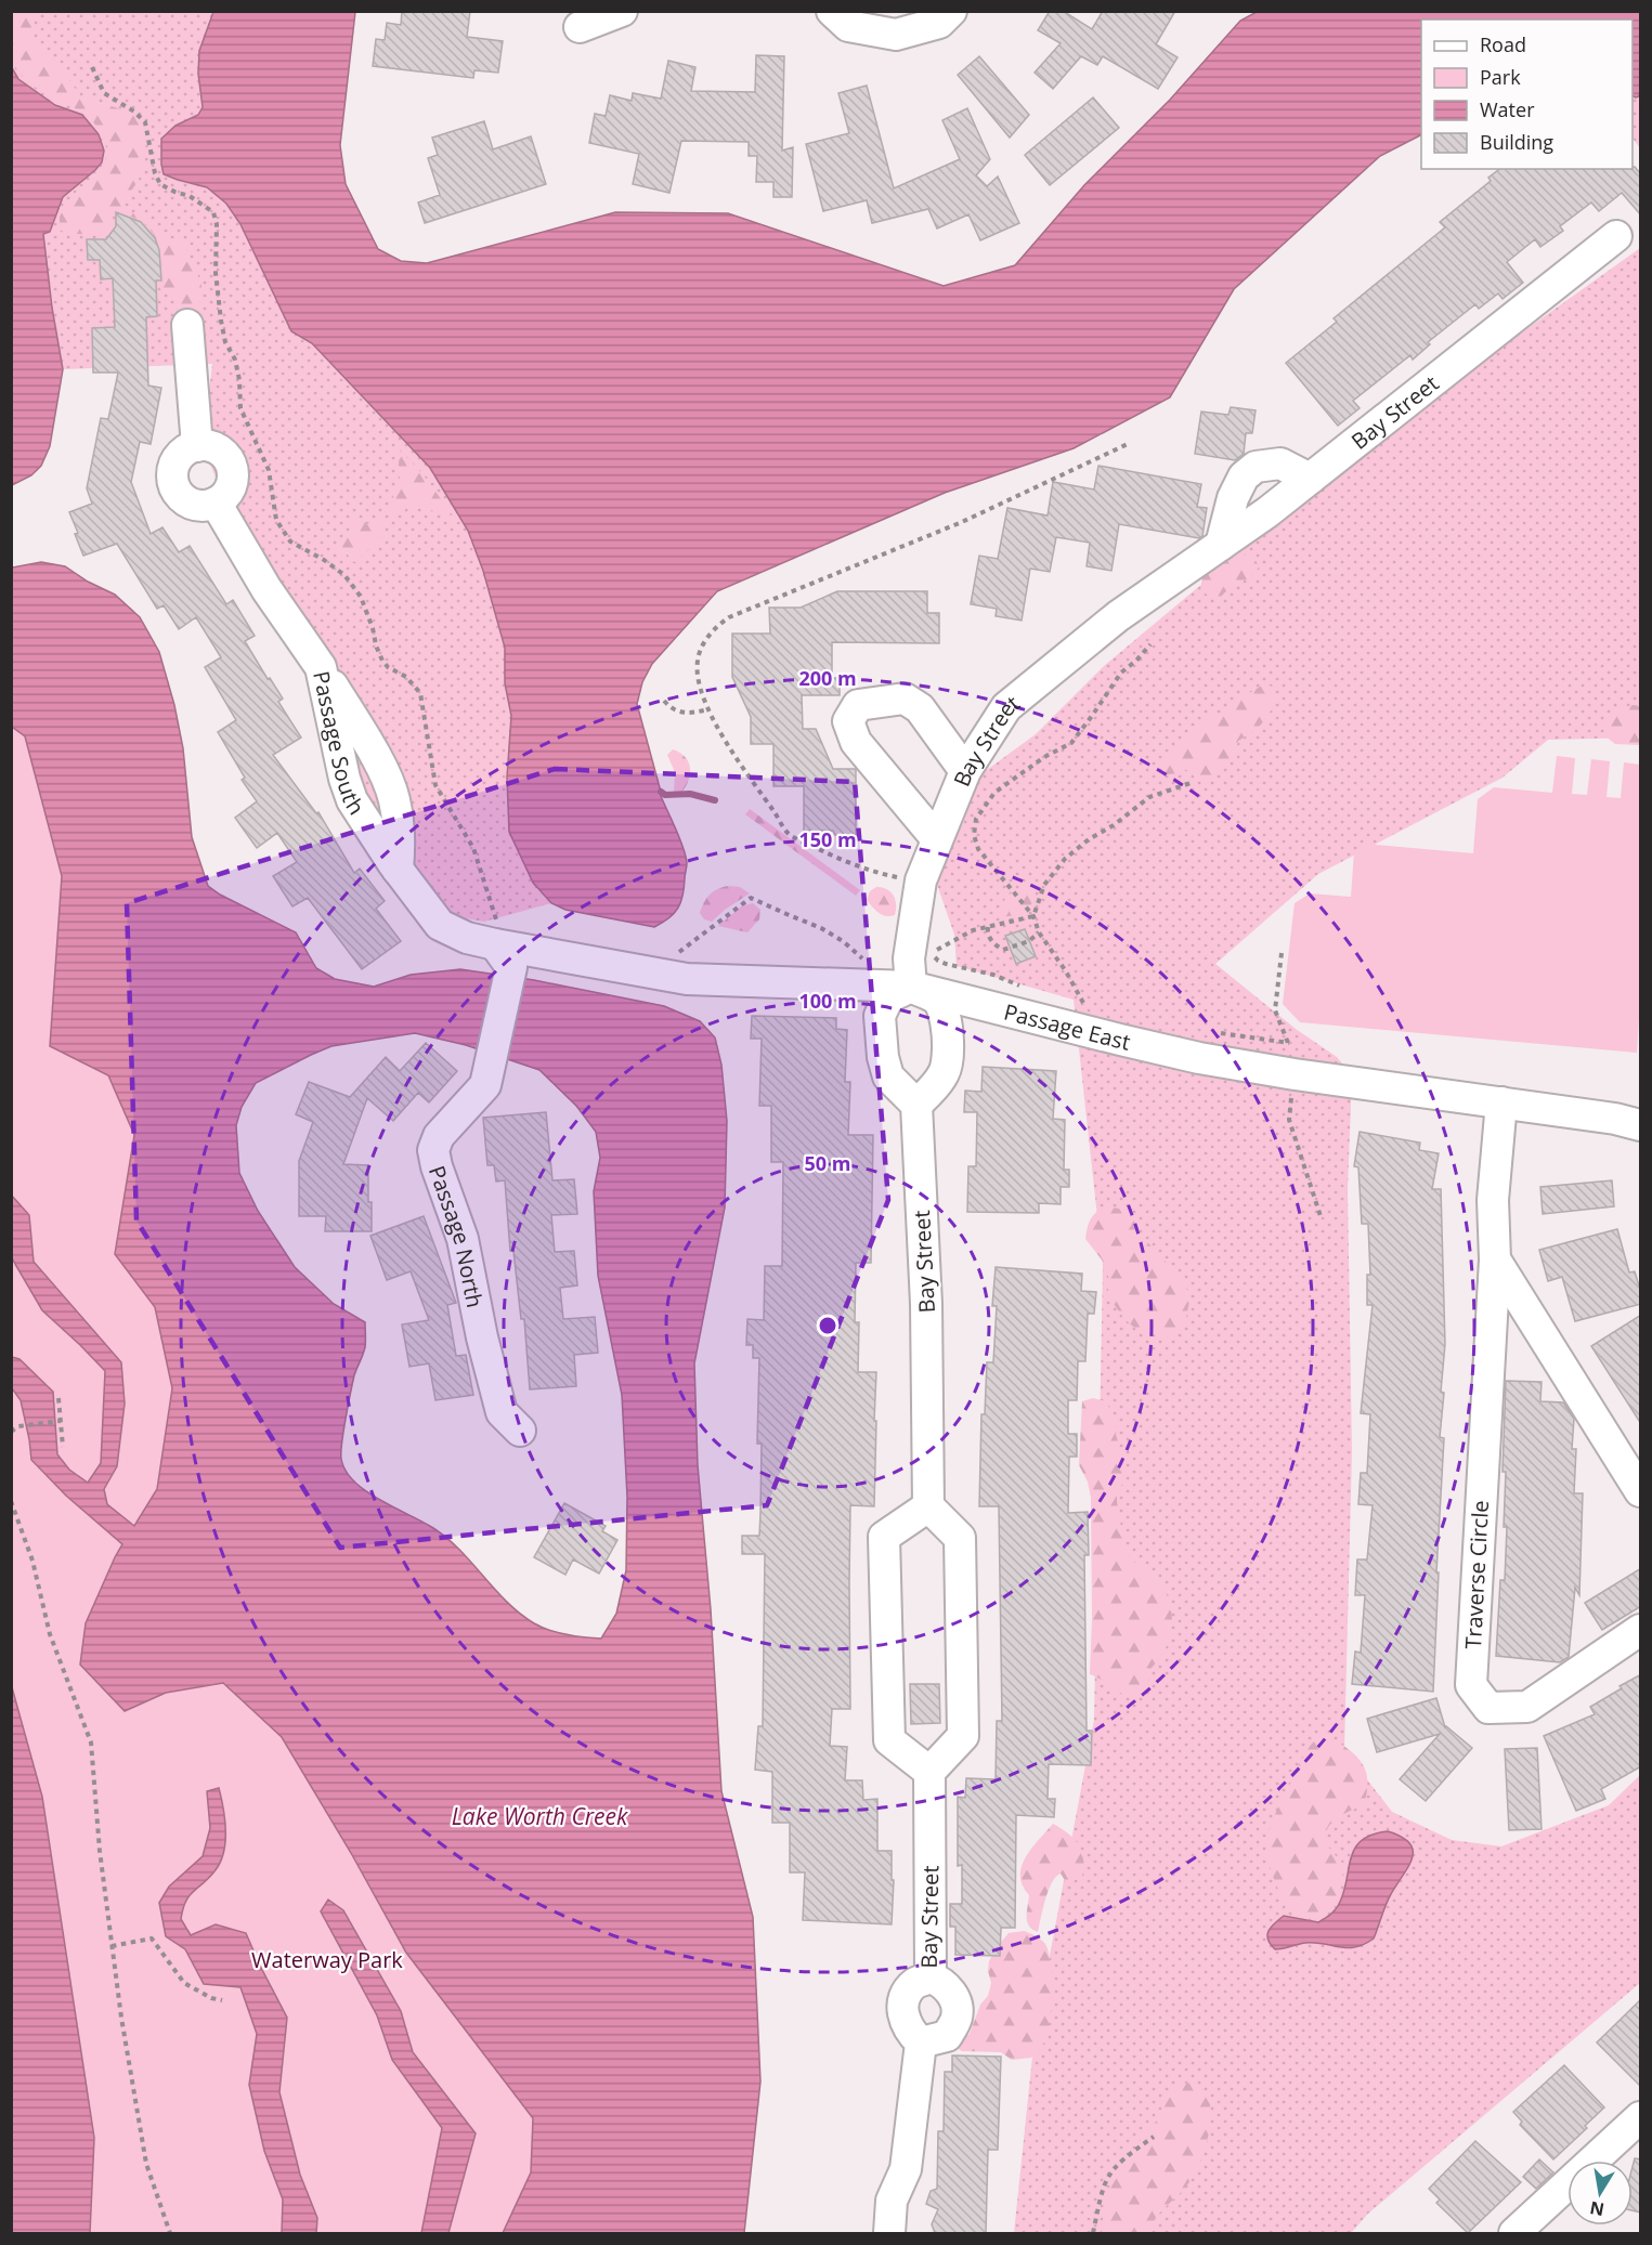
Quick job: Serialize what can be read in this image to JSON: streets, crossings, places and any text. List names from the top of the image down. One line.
{"streets":{"street":["Bay Street","Passage South","Passage East","Passage North","Traverse Circle"]},"crossings":[["Bay Street","Passage East"],["Passage South","Passage East"],["Passage South","Passage North"],["Passage East","Passage North"],["Passage East","Traverse Circle"]],"water":["Lake Worth Creek"],"parks":["Waterway Park"],"legend":["Road","Park","Water","Building"],"north":"bottom","rings":["200 m","150 m","100 m","50 m"]}
